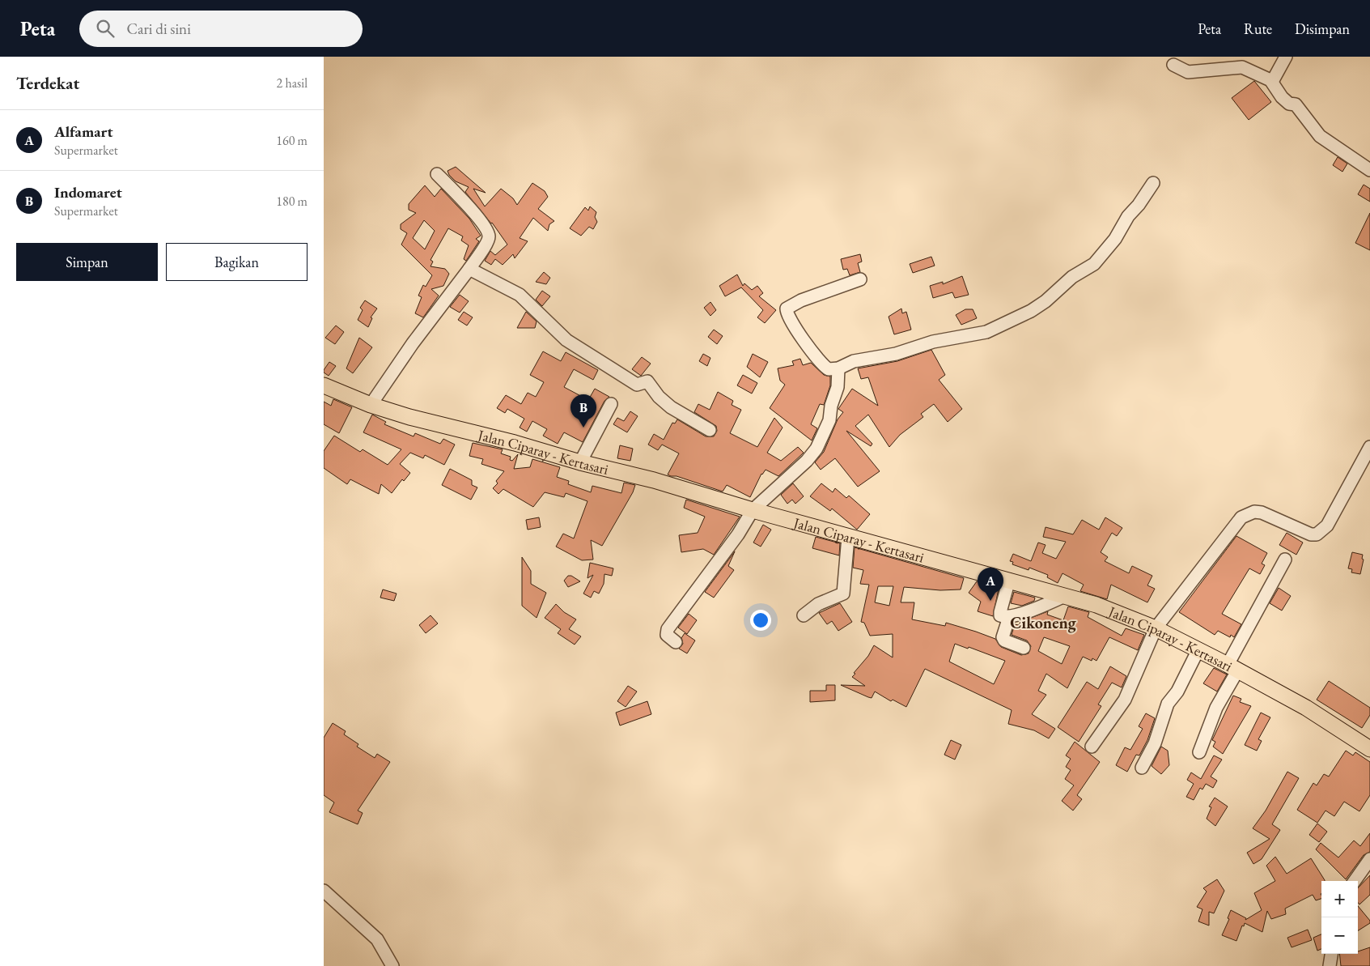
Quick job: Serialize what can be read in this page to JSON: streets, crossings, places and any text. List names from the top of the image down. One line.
{"streets":{"main road":["Jalan Ciparay - Kertasari"]},"districts":["Cikoneng"],"page":{"header":"Peta","search":"Cari di sini","nav":["Peta","Rute","Disimpan"],"heading":["Terdekat","2 hasil"],"list":[{"mark":"A","name":"Alfamart","note":"Supermarket","value":"160 m"},{"mark":"B","name":"Indomaret","note":"Supermarket","value":"180 m"}],"buttons":["Simpan","Bagikan"],"pins":["B","A"],"map_buttons":["+","−"]}}
